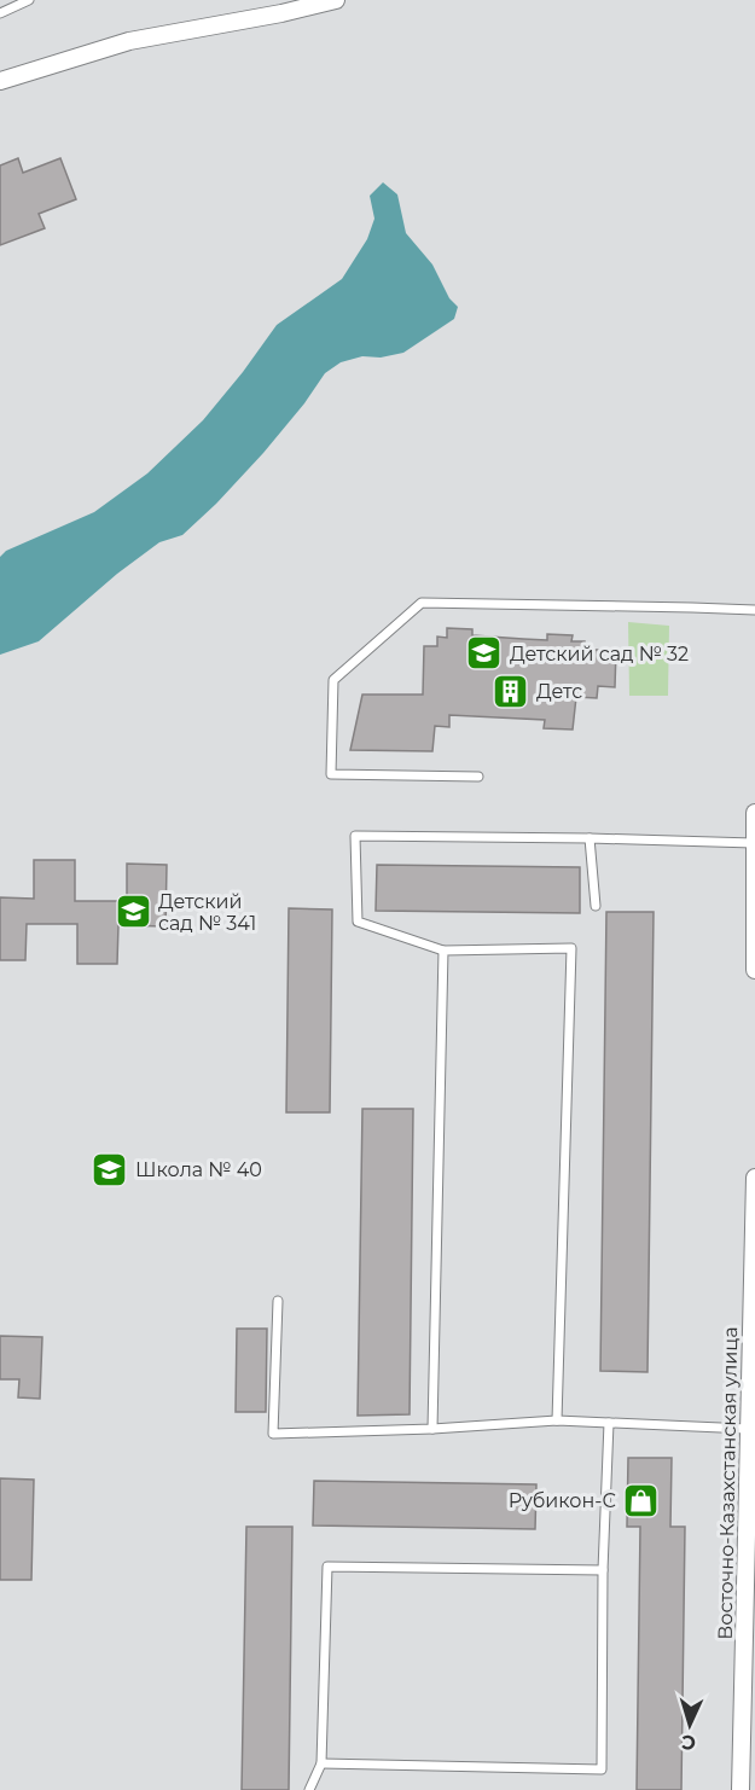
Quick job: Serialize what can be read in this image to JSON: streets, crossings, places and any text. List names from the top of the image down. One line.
{"streets":{"street":["Восточно-Казахстанская улица"]},"places":{"school or university":["Детский сад № 32","Детский сад № 341","Школа № 40"],"building":["Детс"],"shop":["Рубикон-С"]},"north":"bottom"}
